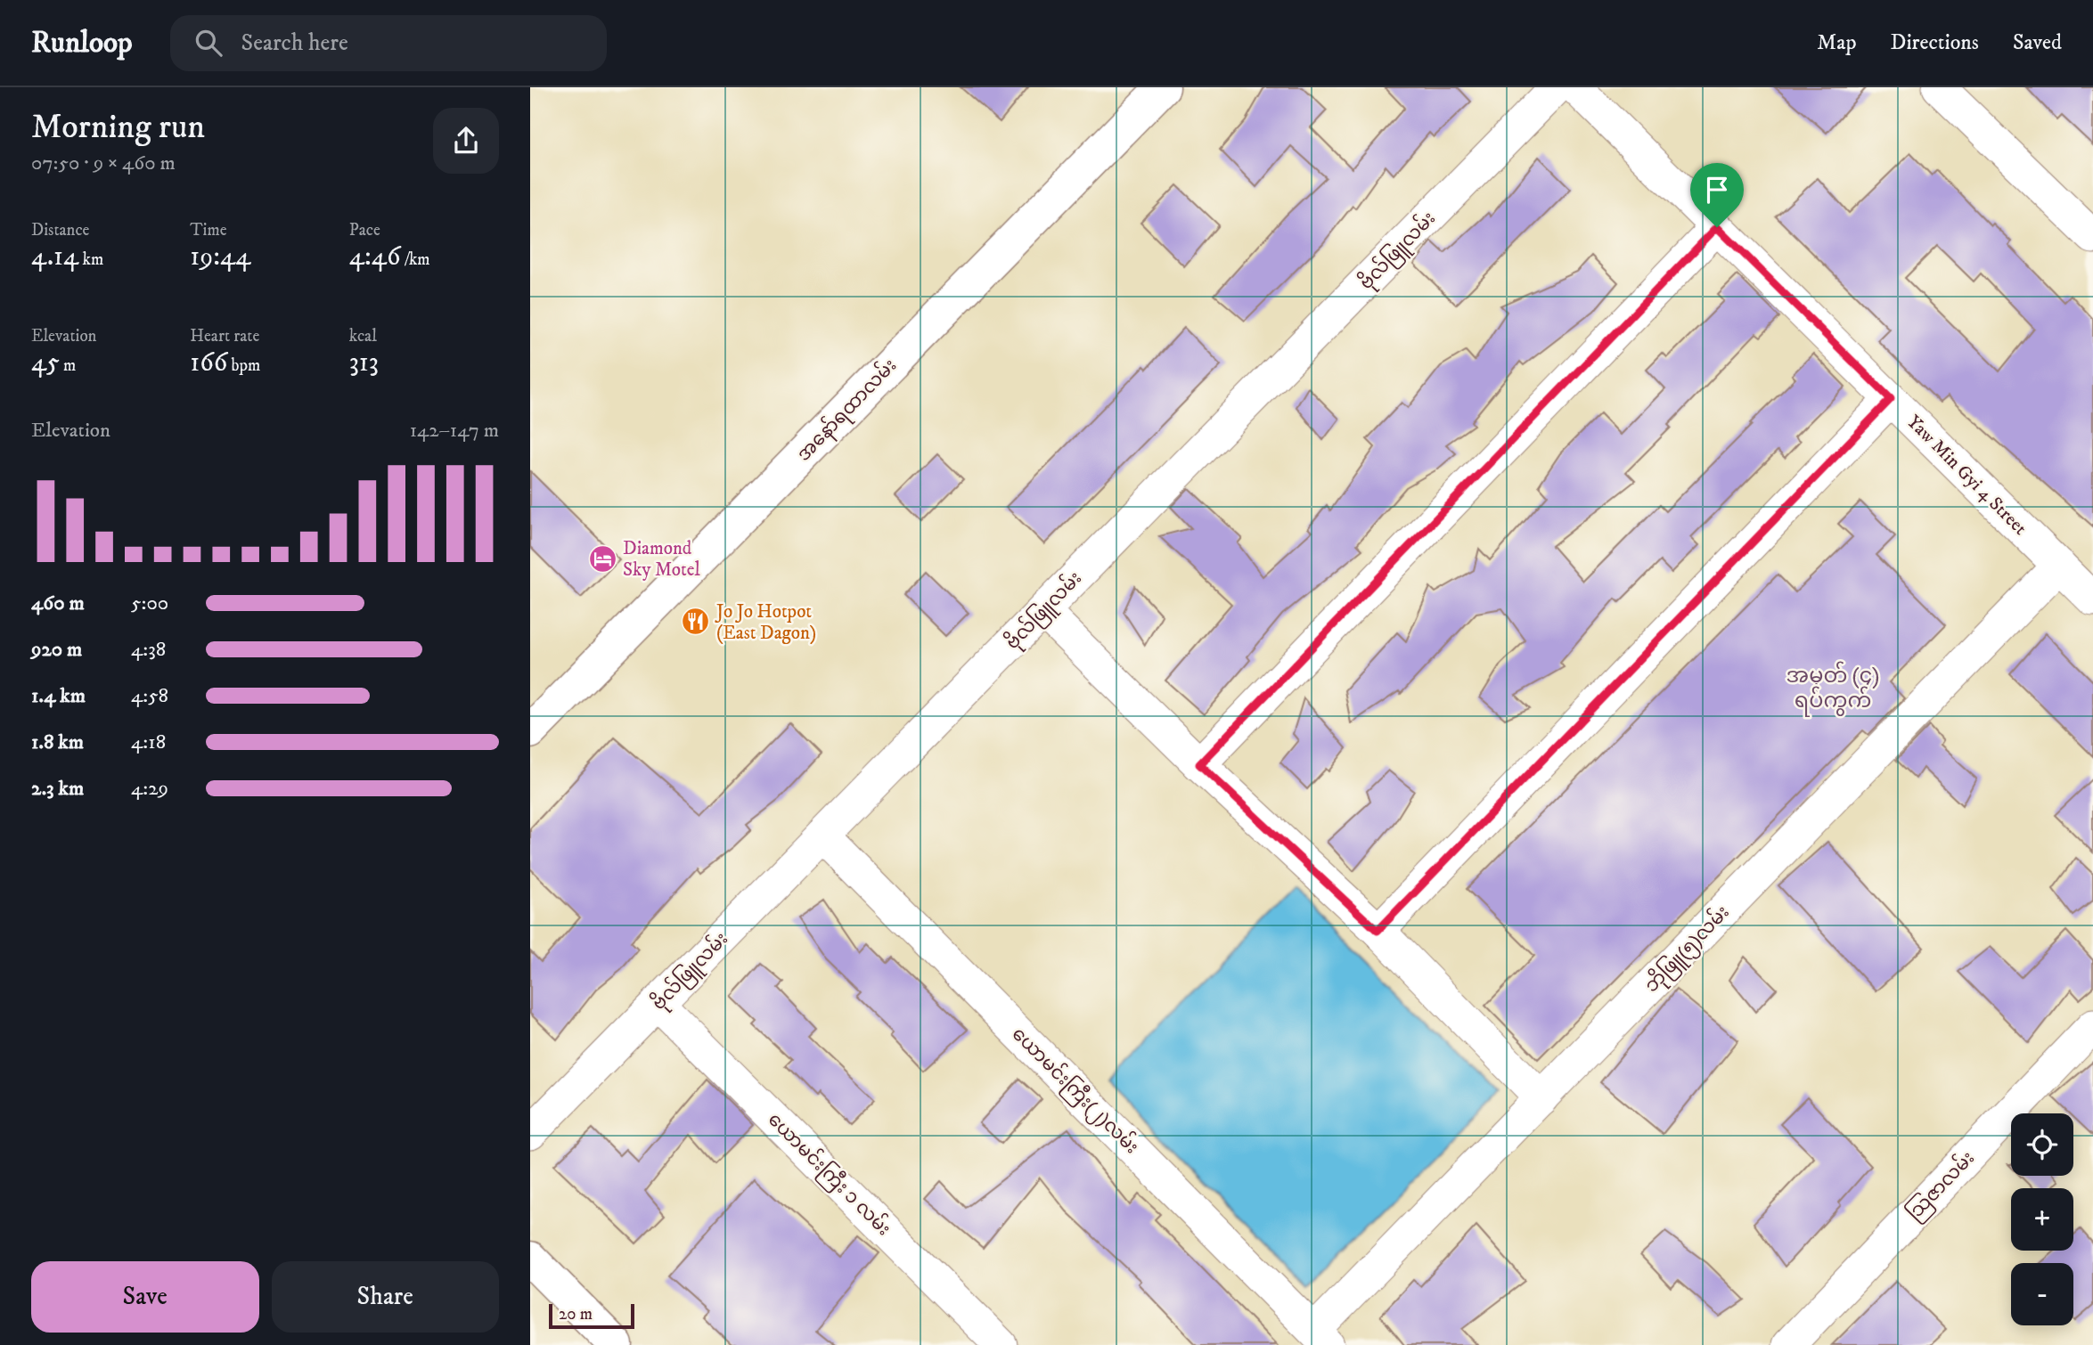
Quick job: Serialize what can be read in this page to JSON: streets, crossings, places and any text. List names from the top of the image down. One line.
{"streets":{"main road":["အနော်ရထာလမ်း"],"street":["ဗိုလ်ဖြူလမ်း","Yaw Min Gyi 4 Street","ဘိုဖြူ(၅)လမ်း","ယောမင်းကြီး(၂)လမ်း","ယောမင်းကြီး ၁ လမ်း","သြဇာလမ်း"]},"crossings":[["ဗိုလ်ဖြူလမ်း","ယောမင်းကြီး(၂)လမ်း"],["ဗိုလ်ဖြူလမ်း","ယောမင်းကြီး ၁ လမ်း"],["Yaw Min Gyi 4 Street","ဘိုဖြူ(၅)လမ်း"],["ဘိုဖြူ(၅)လမ်း","ယောမင်းကြီး(၂)လမ်း"]],"districts":["အမှတ် (၄) ရပ်ကွက်"],"places":{"hotel":["Diamond Sky Motel"],"restaurant":["Jo Jo Hotpot (East Dagon)"]},"scale_bar":"20 m","page":{"header":"Runloop","search":"Search here","nav":["Map","Directions","Saved"],"heading":["Morning run","07:50 · 9 × 460 m"],"stats":[["Distance","4.14 km"],["Time","19:44"],["Pace","4:46 /km"],["Elevation","45 m"],["Heart rate","166 bpm"],["kcal","313"]],"chart":["Elevation","142–147 m"],"list":[{"name":"460 m","note":"5:00"},{"name":"920 m","note":"4:38"},{"name":"1.4 km","note":"4:58"},{"name":"1.8 km","note":"4:18"},{"name":"2.3 km","note":"4:29"}],"map_buttons":["+","−"],"buttons":["Save","Share"],"scale":"20 m"}}
